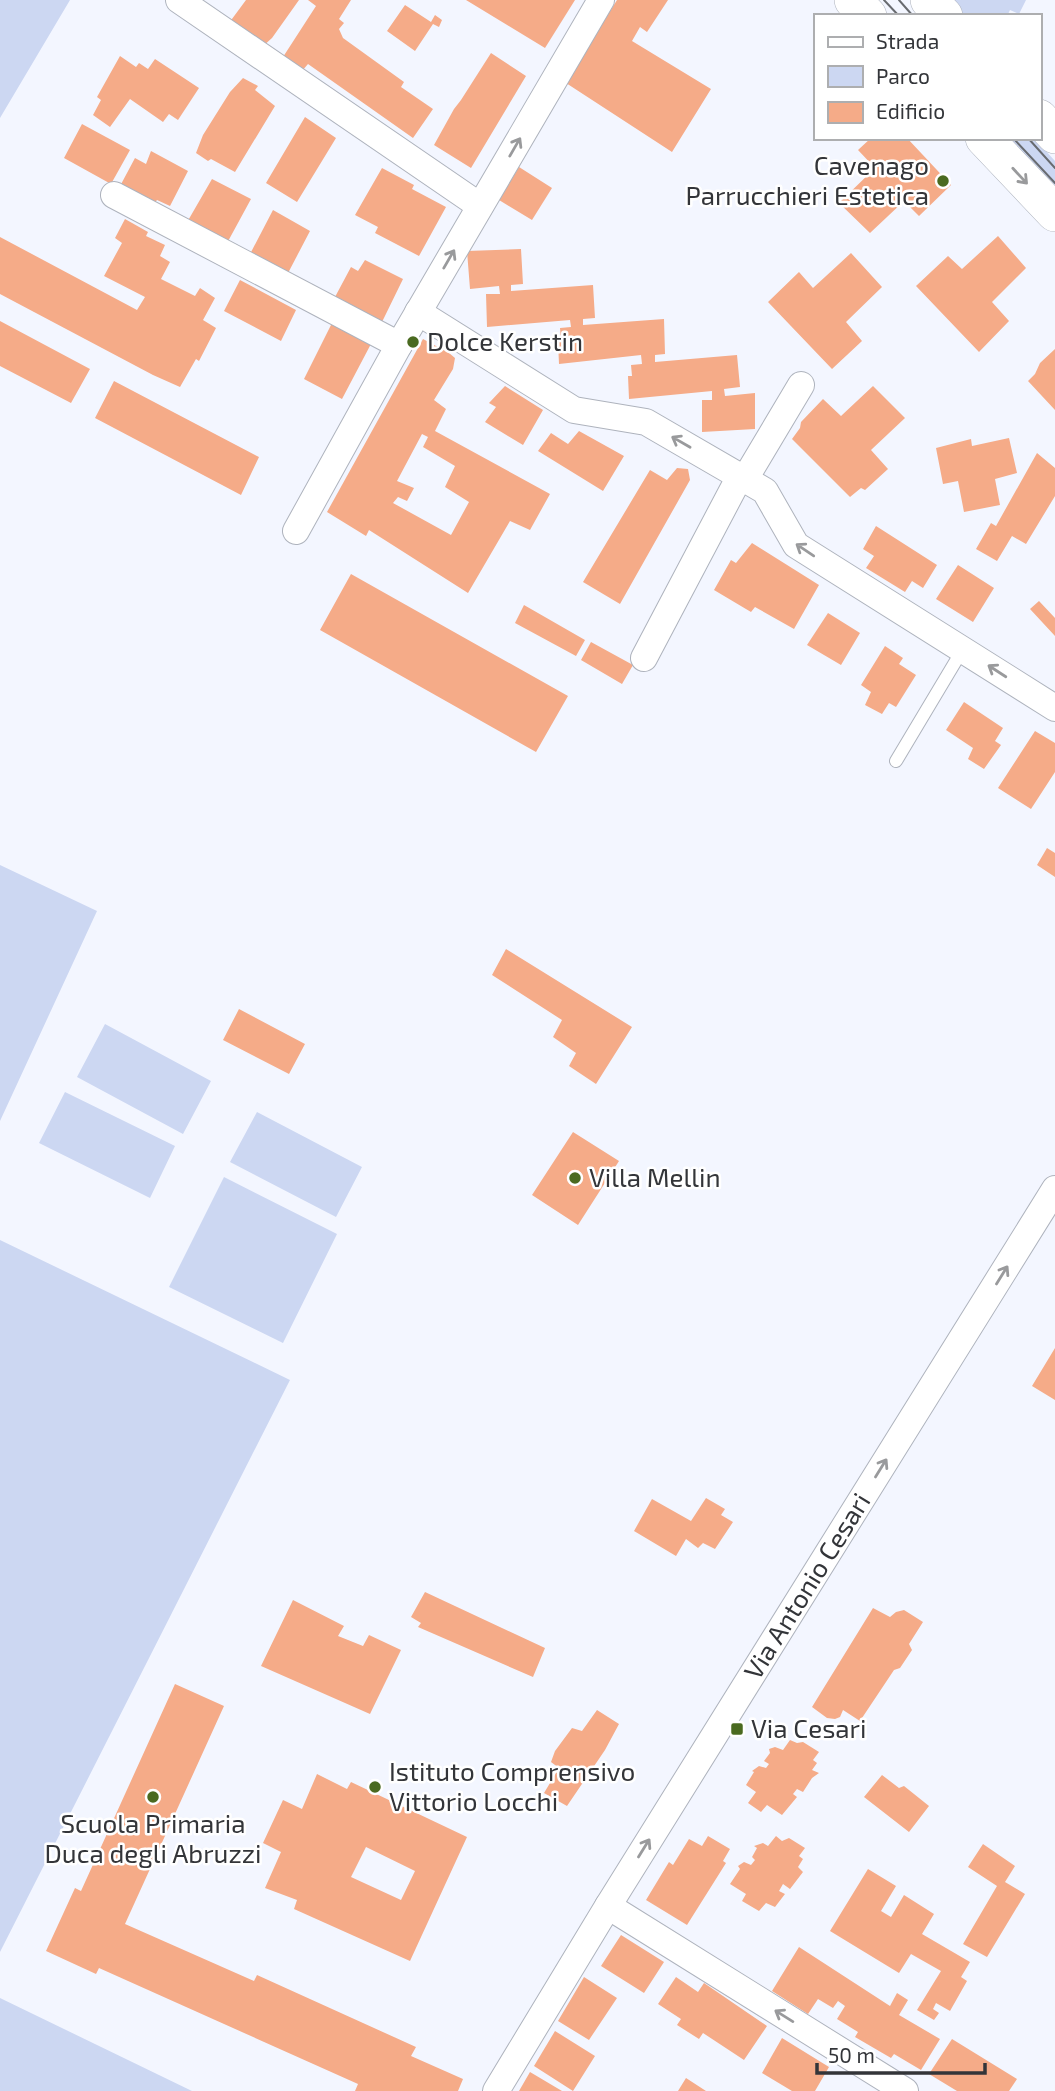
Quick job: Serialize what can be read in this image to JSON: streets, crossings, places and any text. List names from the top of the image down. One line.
{"streets":{"street":["Via Antonio Cesari"]},"one_way":["Via Antonio Cesari"],"places":{"other":["Cavenago Parrucchieri Estetica","Dolce Kerstin","Villa Mellin","Istituto Comprensivo Vittorio Locchi","Scuola Primaria Duca degli Abruzzi"],"transit":["Via Cesari"]},"legend":["Strada","Parco","Edificio"],"scale_bar":"50 m"}
